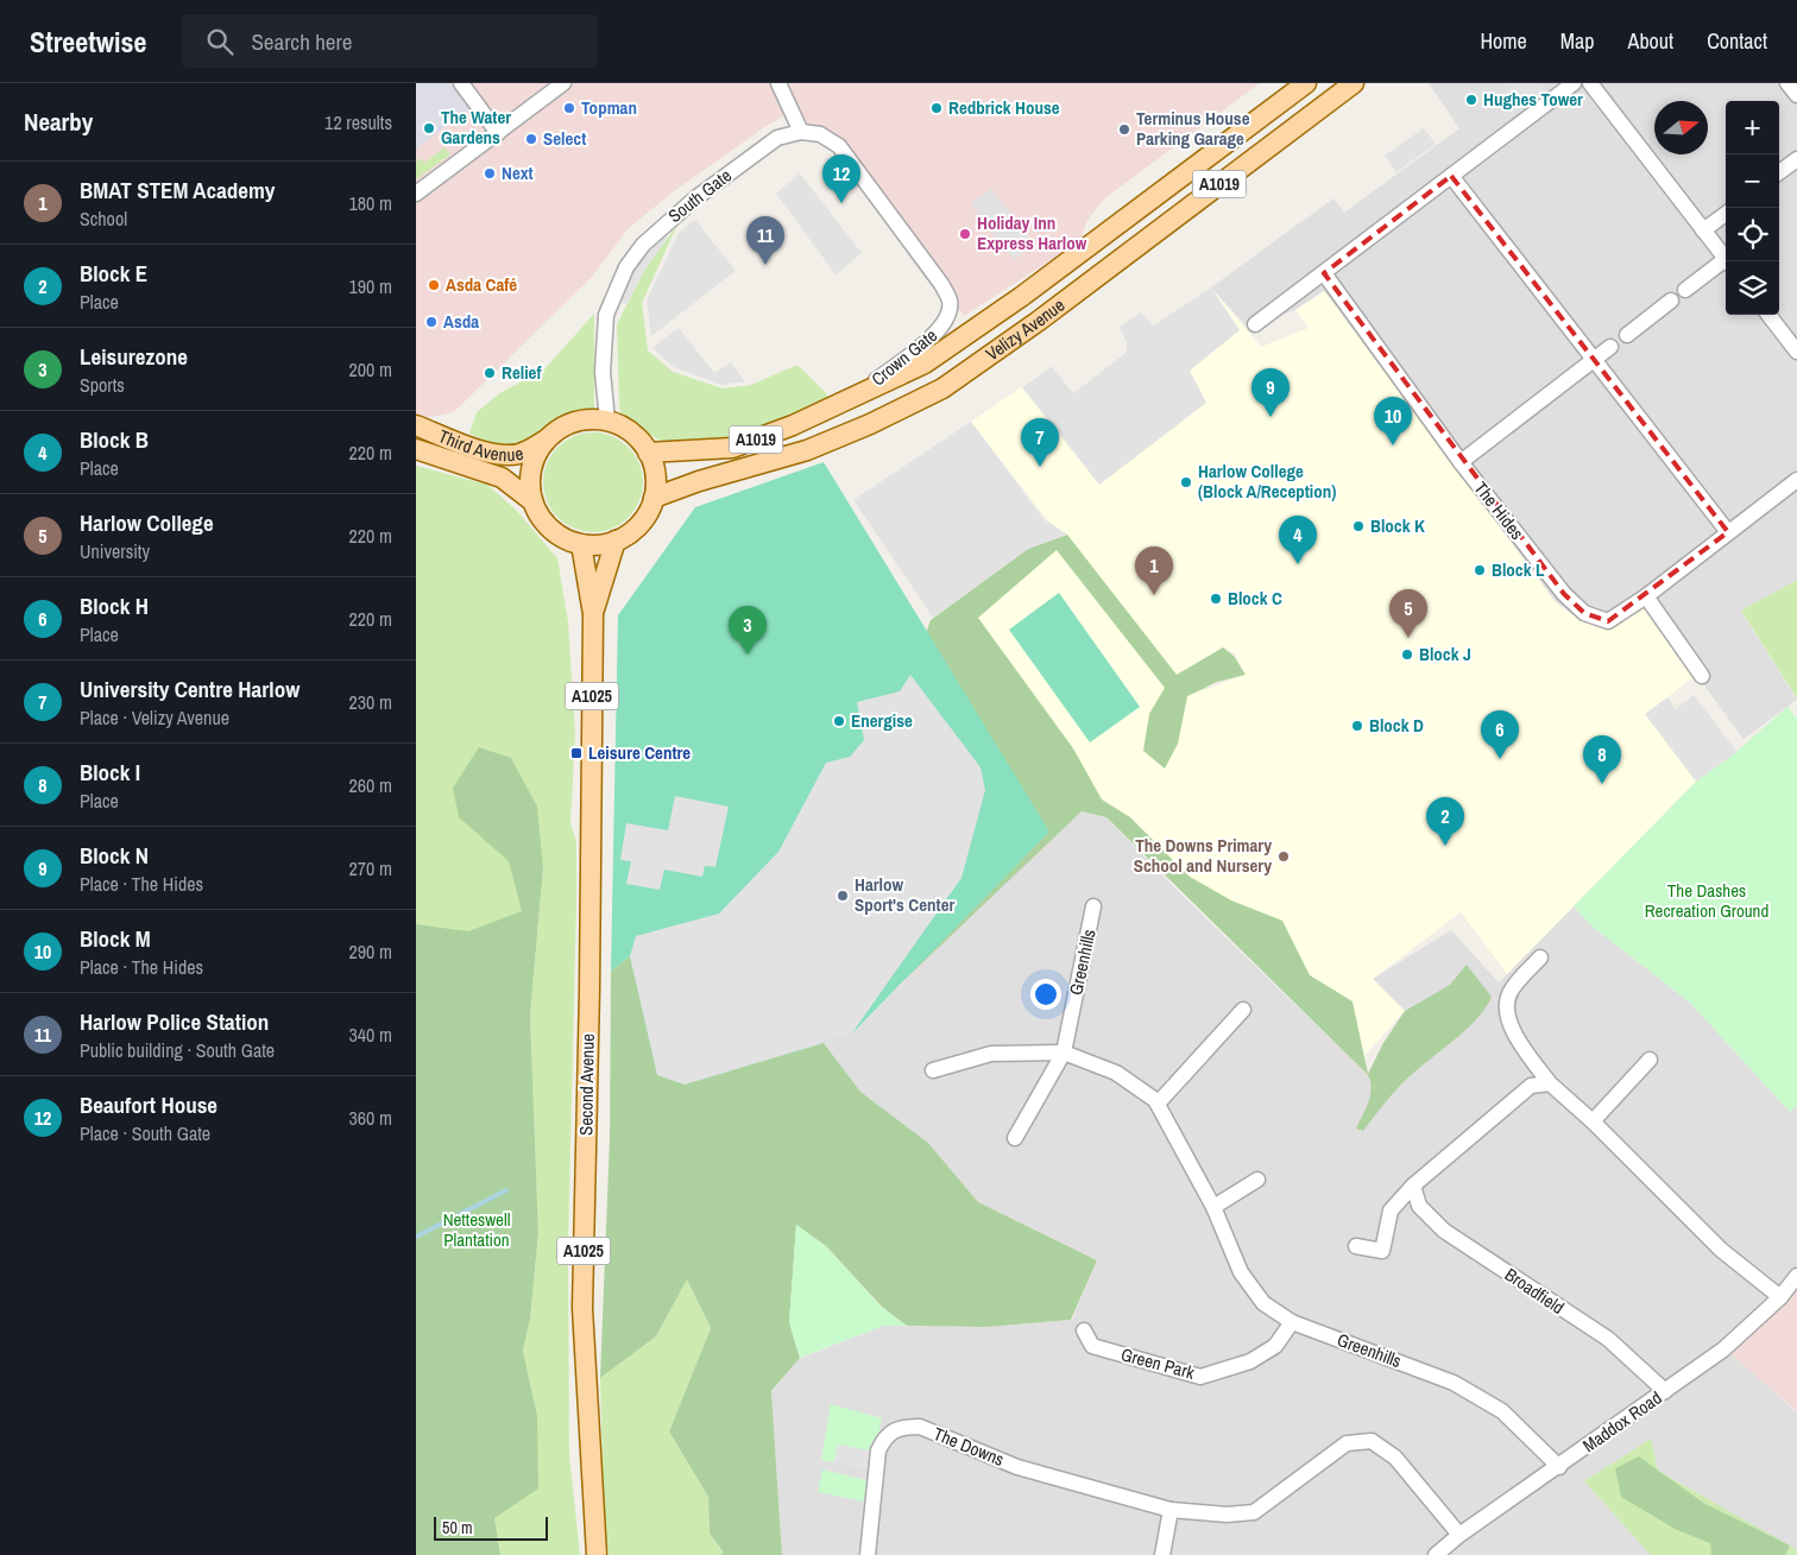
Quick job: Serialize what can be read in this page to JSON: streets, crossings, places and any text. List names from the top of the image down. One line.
{"streets":{"main road":["A1019","Velizy Avenue","Third Avenue","A1025","Second Avenue"],"street":["South Gate","Crown Gate","The Hides","Greenhills","Broadfield","Green Park","Maddox Road","The Downs"]},"crossings":[["South Gate","Velizy Avenue"],["South Gate","Crown Gate"],["South Gate","Third Avenue"],["South Gate","Second Avenue"],["Velizy Avenue","Crown Gate"],["Velizy Avenue","Third Avenue"],["Velizy Avenue","Second Avenue"],["Third Avenue","Second Avenue"],["Greenhills","Green Park"],["Greenhills","Maddox Road"],["Broadfield","Maddox Road"],["Maddox Road","The Downs"]],"parks":["The Dashes Recreation Ground","Netteswell Plantation"],"places":{"other":["Hughes Tower","Topman","Redbrick House","The Water Gardens","Terminus House Parking Garage","Select","Next","Holiday Inn Express Harlow","Asda Café","Asda","Relief","Harlow College (Block A/Reception)","Block K","Block L","Block C","Block J","Energise","Block D","The Downs Primary School and Nursery","Harlow Sport's Center"],"transit":["Leisure Centre"]},"scale_bar":"50 m","north":"right","page":{"header":"Streetwise","search":"Search here","nav":["Home","Map","About","Contact"],"heading":["Nearby","12 results"],"map_buttons":["+","−"],"pins":["12","11","9","10","7","4","1","5","3","6","8","2"],"list":[{"mark":"1","name":"BMAT STEM Academy","note":"School","value":"180 m"},{"mark":"2","name":"Block E","note":"Place","value":"190 m"},{"mark":"3","name":"Leisurezone","note":"Sports","value":"200 m"},{"mark":"4","name":"Block B","note":"Place","value":"220 m"},{"mark":"5","name":"Harlow College","note":"University","value":"220 m"},{"mark":"6","name":"Block H","note":"Place","value":"220 m"},{"mark":"7","name":"University Centre Harlow","note":"Place · Velizy Avenue","value":"230 m"},{"mark":"8","name":"Block I","note":"Place","value":"260 m"},{"mark":"9","name":"Block N","note":"Place · The Hides","value":"270 m"},{"mark":"10","name":"Block M","note":"Place · The Hides","value":"290 m"},{"mark":"11","name":"Harlow Police Station","note":"Public building · South Gate","value":"340 m"},{"mark":"12","name":"Beaufort House","note":"Place · South Gate","value":"360 m"}],"scale":"50 m"}}
